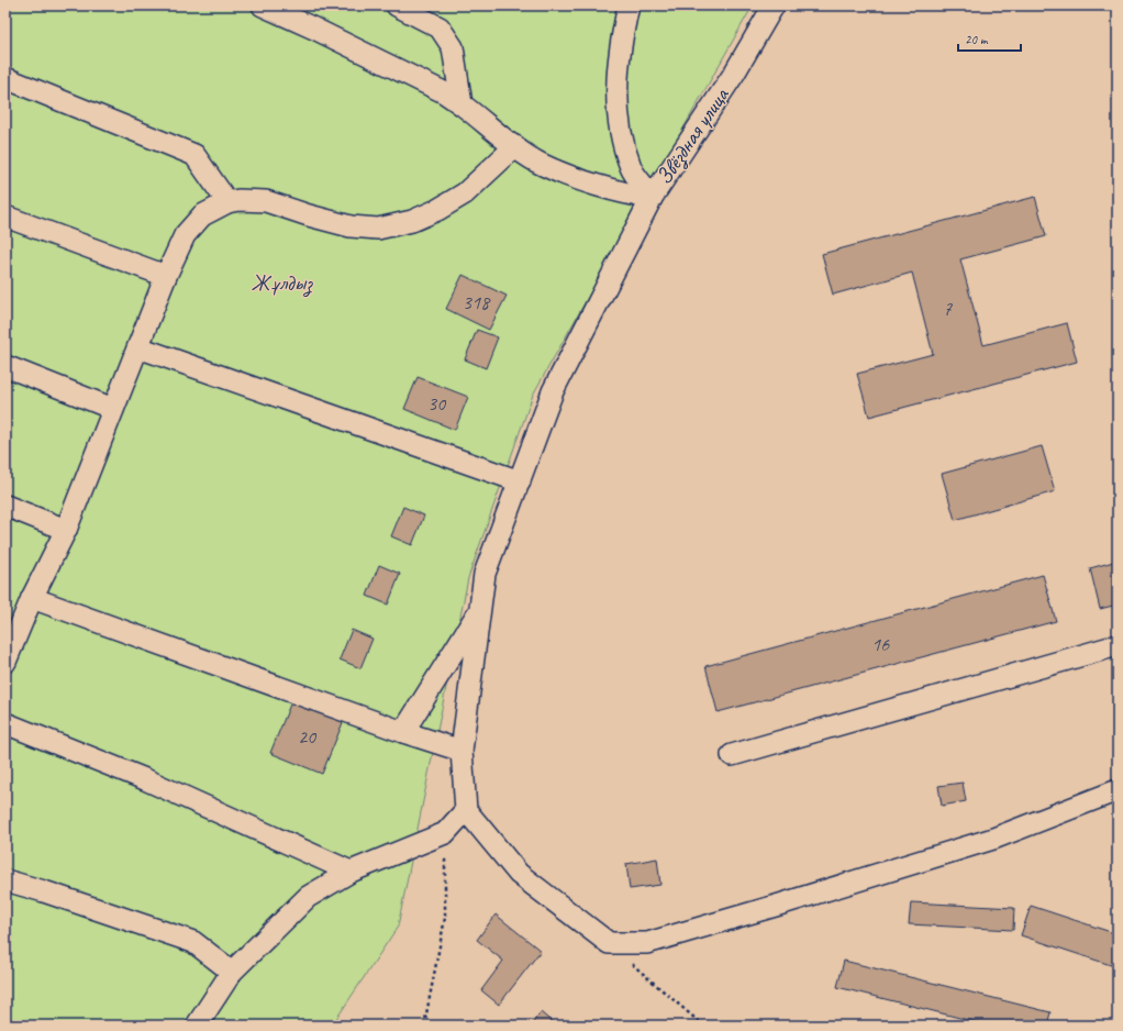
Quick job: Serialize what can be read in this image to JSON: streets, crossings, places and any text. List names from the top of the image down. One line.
{"streets":{"street":["Звёздная улица"]},"parks":["Жұлдыз"],"house_numbers":["318","7","30","16","20"],"scale_bar":"20 m"}
